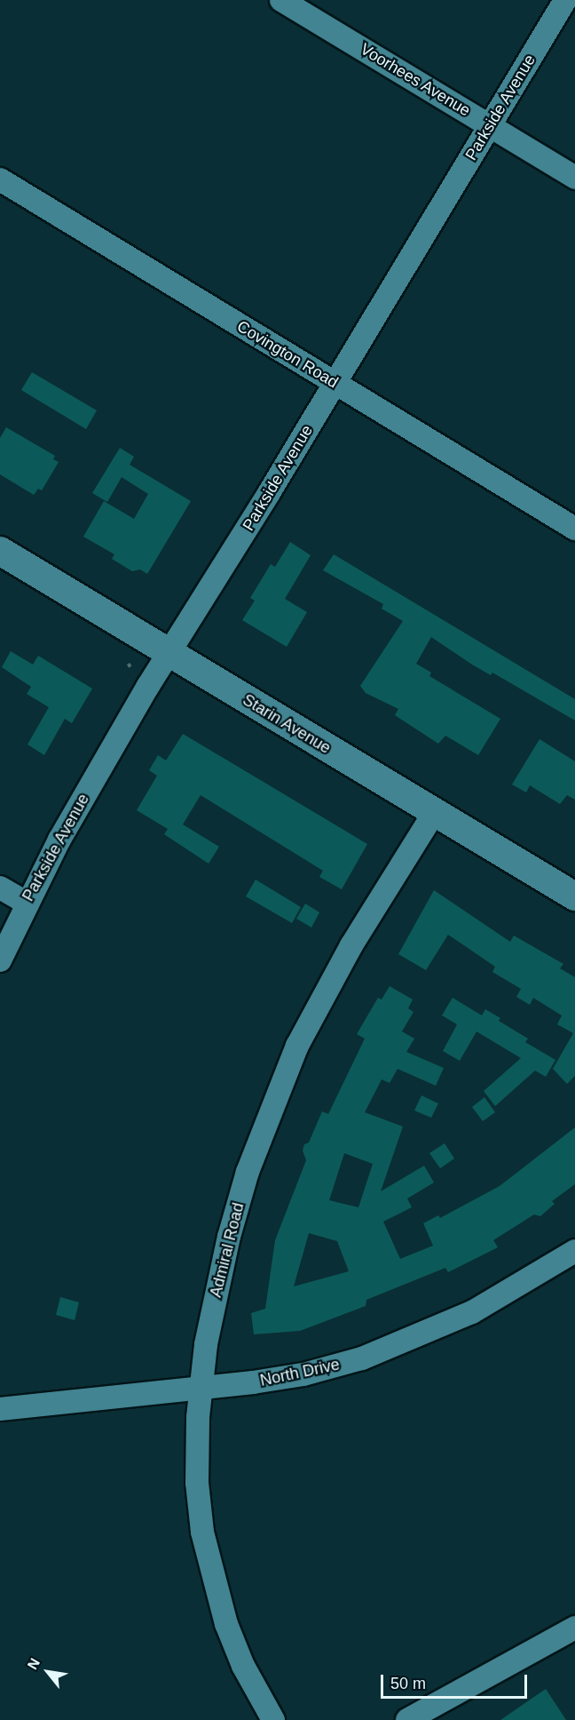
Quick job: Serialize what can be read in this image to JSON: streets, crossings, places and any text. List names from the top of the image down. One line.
{"streets":{"street":["Voorhees Avenue","Parkside Avenue","Covington Road","Starin Avenue","Admiral Road","North Drive"]},"crossings":[["Voorhees Avenue","Parkside Avenue"],["Parkside Avenue","Covington Road"],["Parkside Avenue","Starin Avenue"],["Starin Avenue","Admiral Road"],["Admiral Road","North Drive"]],"scale_bar":"50 m","north":"top left"}
